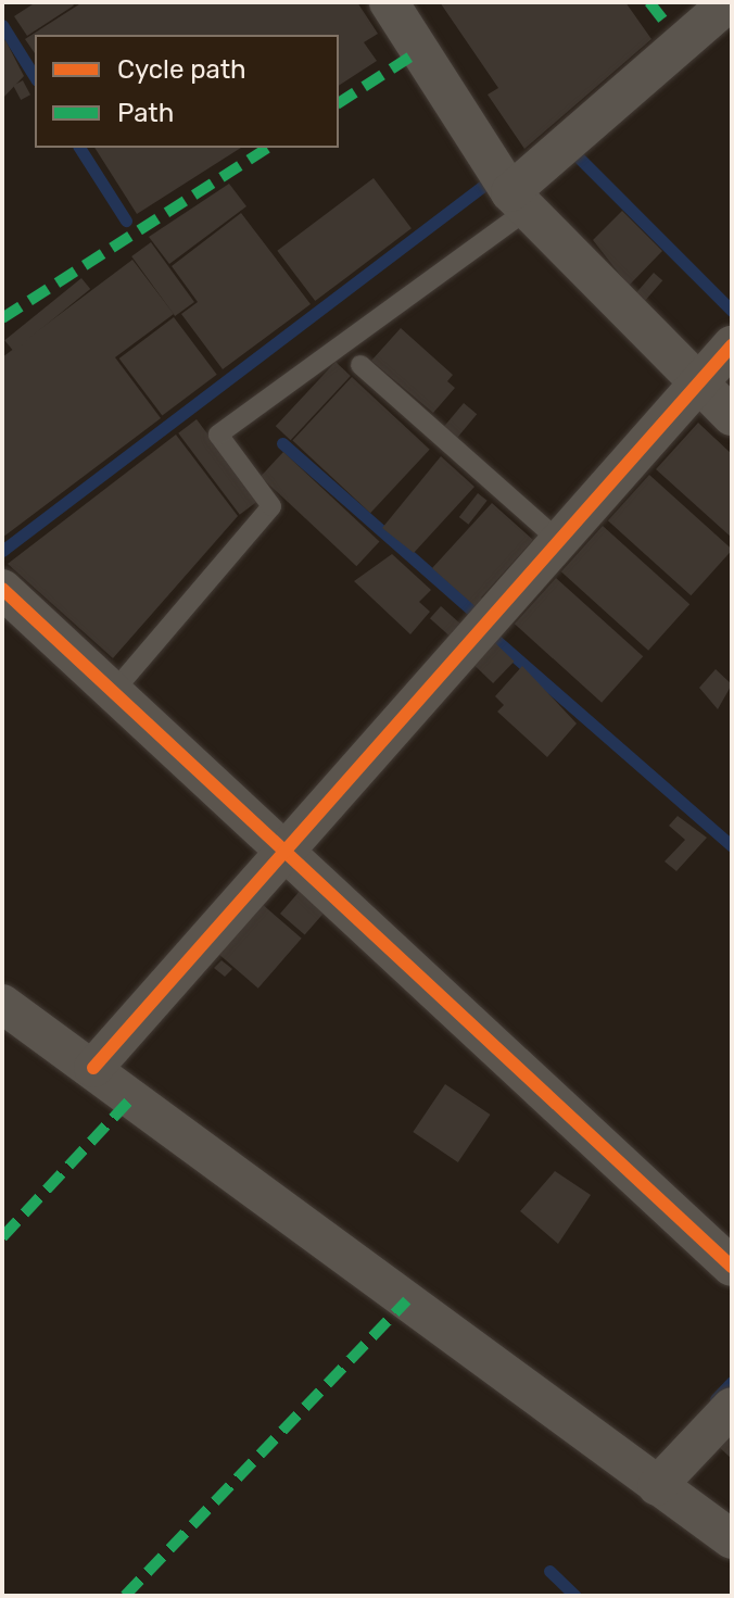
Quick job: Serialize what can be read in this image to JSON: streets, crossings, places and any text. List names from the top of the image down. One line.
{"legend":["Cycle path","Path"]}
